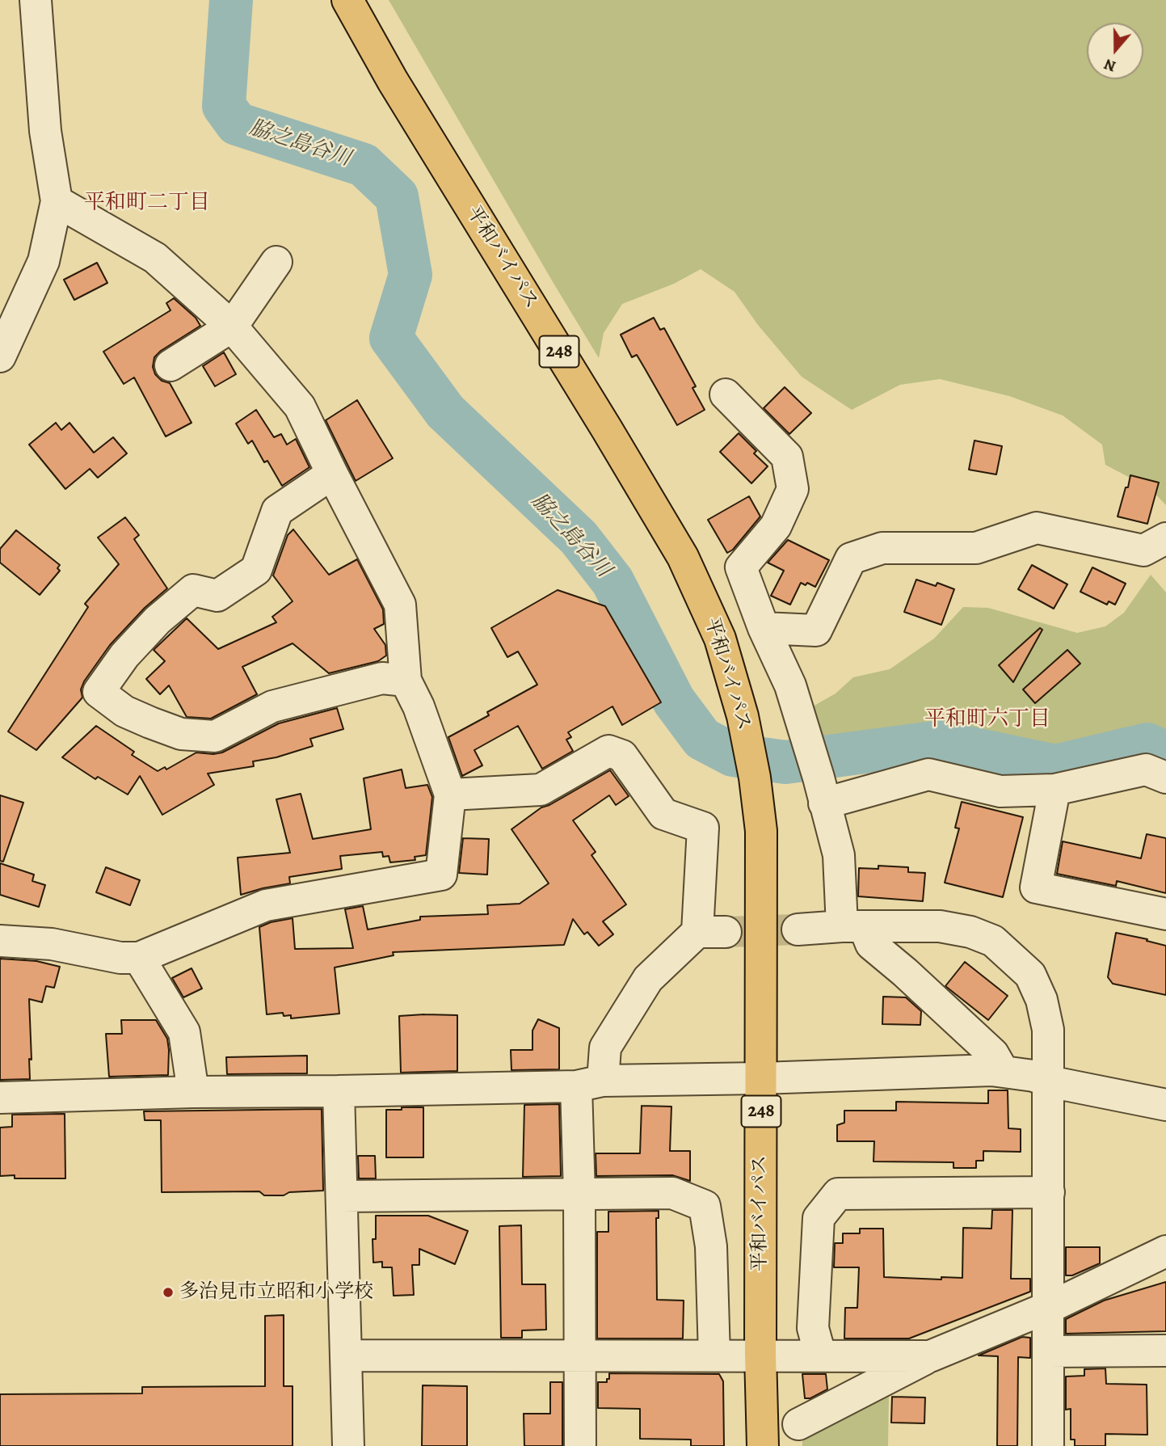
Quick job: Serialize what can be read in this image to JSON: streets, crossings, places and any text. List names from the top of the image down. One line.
{"streets":{"highway":["平和バイパス","248"]},"districts":["平和町二丁目","平和町六丁目"],"water":["脇之島谷川"],"places":["多治見市立昭和小学校"],"north":"bottom"}
